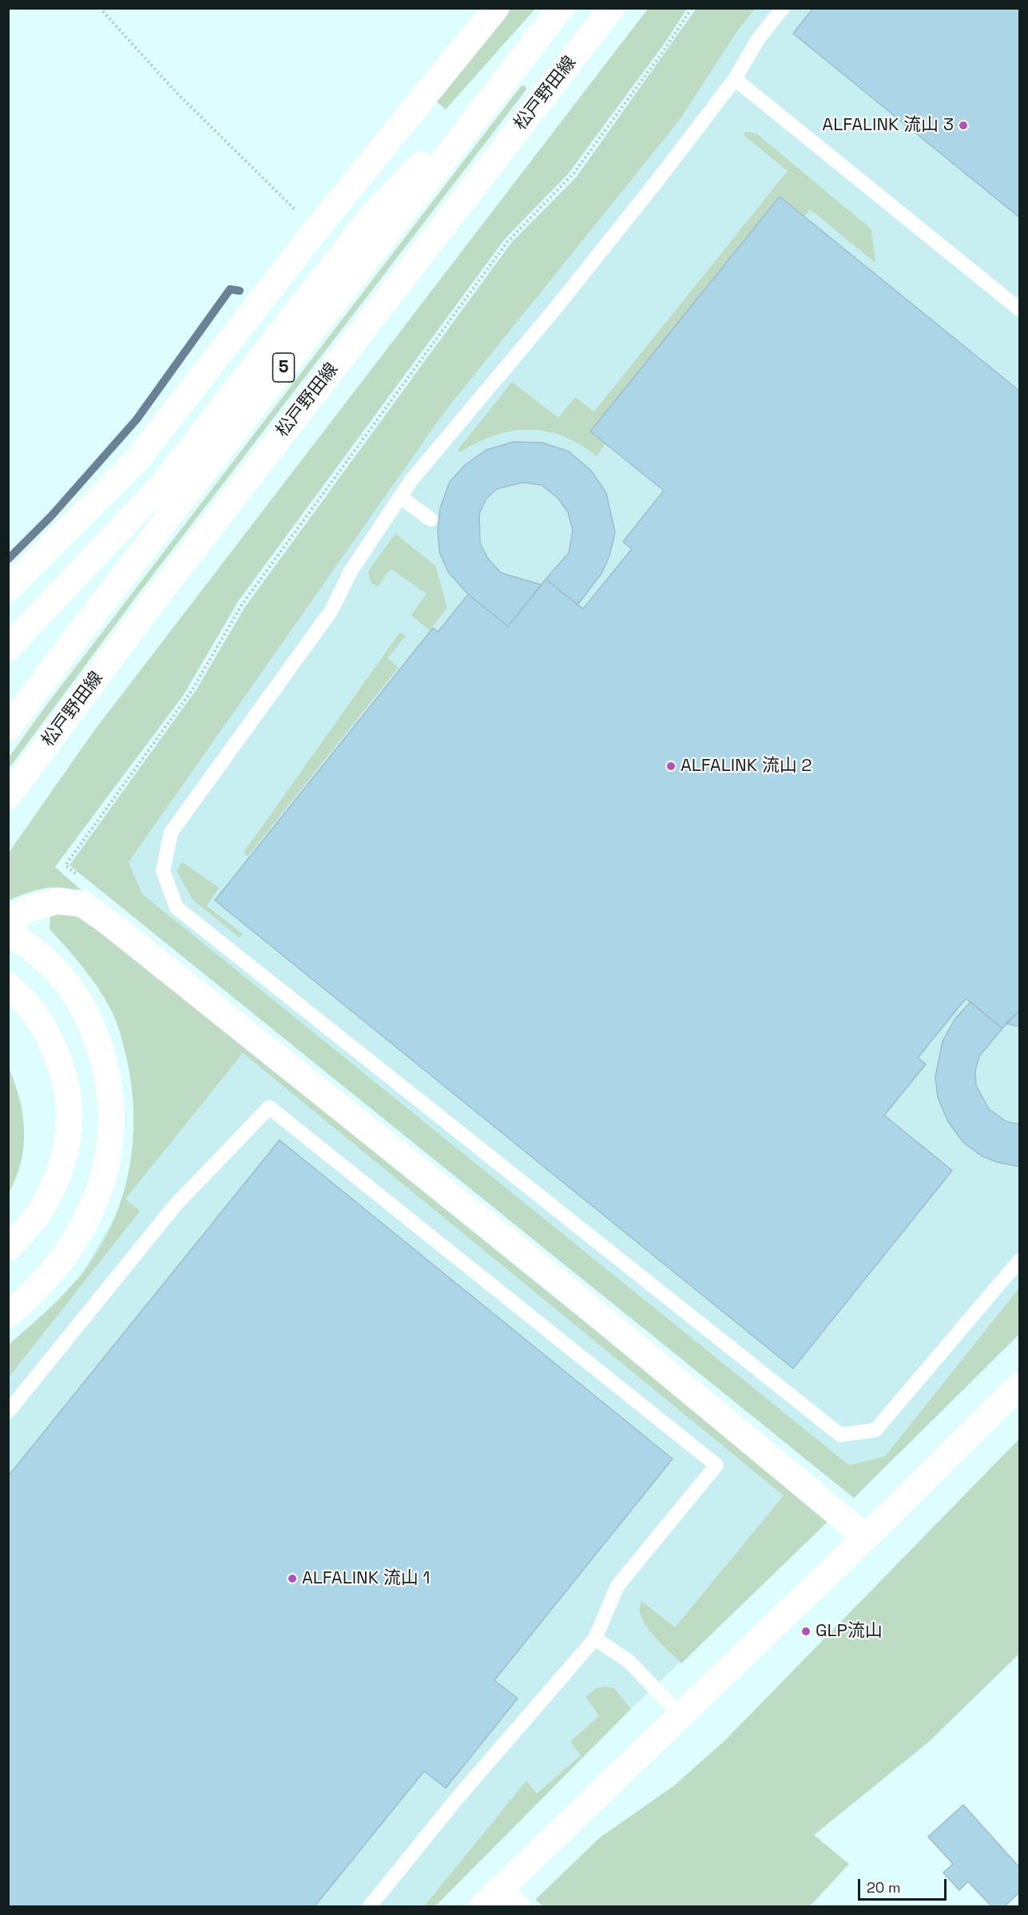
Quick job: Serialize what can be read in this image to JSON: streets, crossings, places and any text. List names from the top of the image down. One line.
{"streets":{"street":["松戸野田線","5"]},"places":["ALFALINK 流山 3","ALFALINK 流山 2","ALFALINK 流山 1","GLP流山"],"scale_bar":"20 m"}
